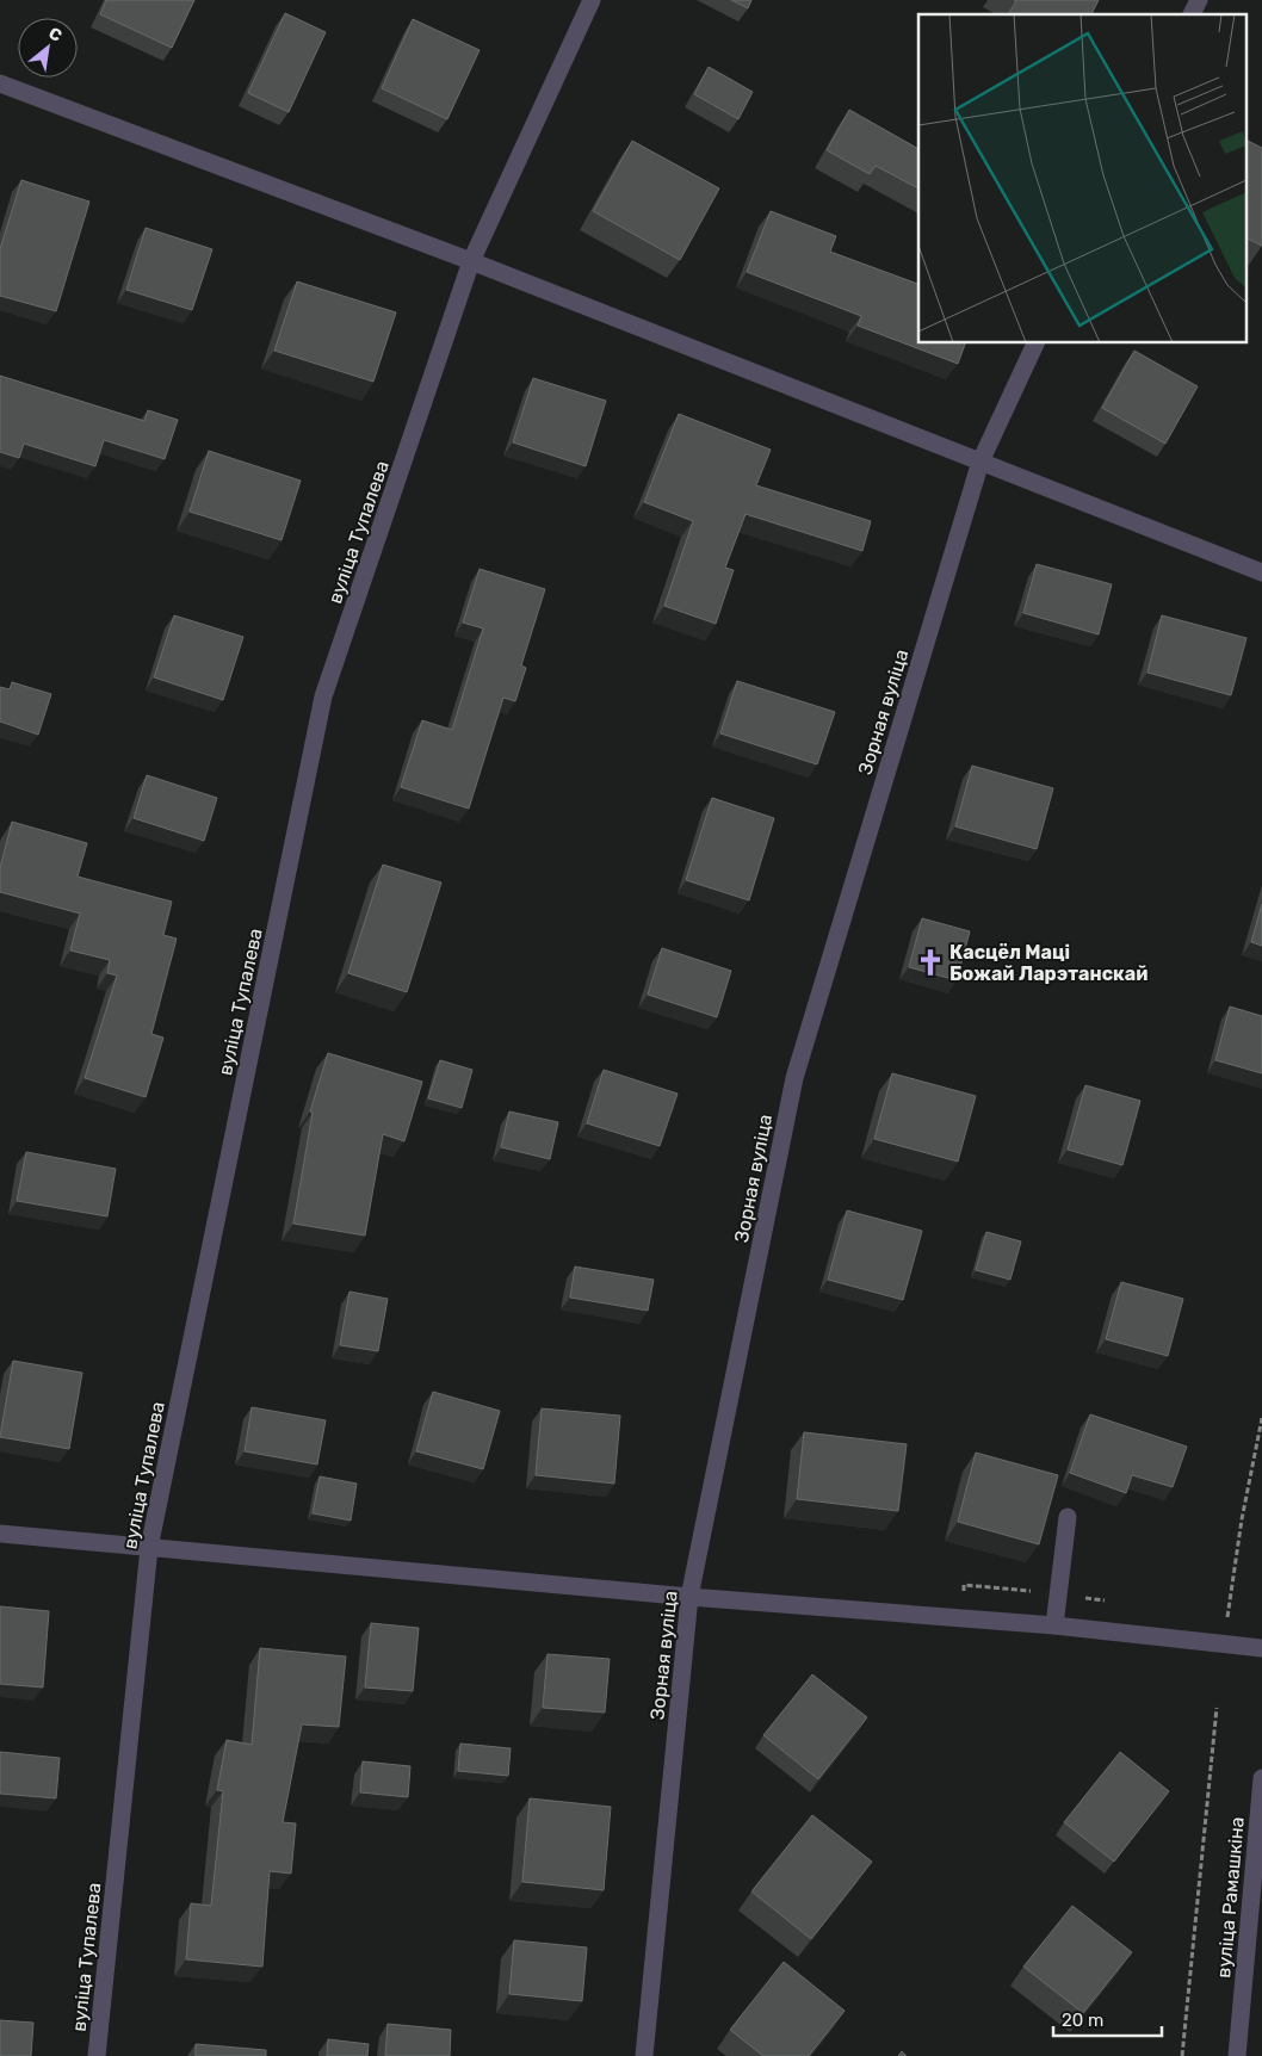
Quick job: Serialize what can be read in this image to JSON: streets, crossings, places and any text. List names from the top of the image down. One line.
{"streets":{"street":["вуліца Тупалева","Зорная вуліца","вуліца Рамашкіна"]},"places":{"church":["Касцёл Маці Божай Ларэтанскай"]},"scale_bar":"20 m","north":"top right"}
